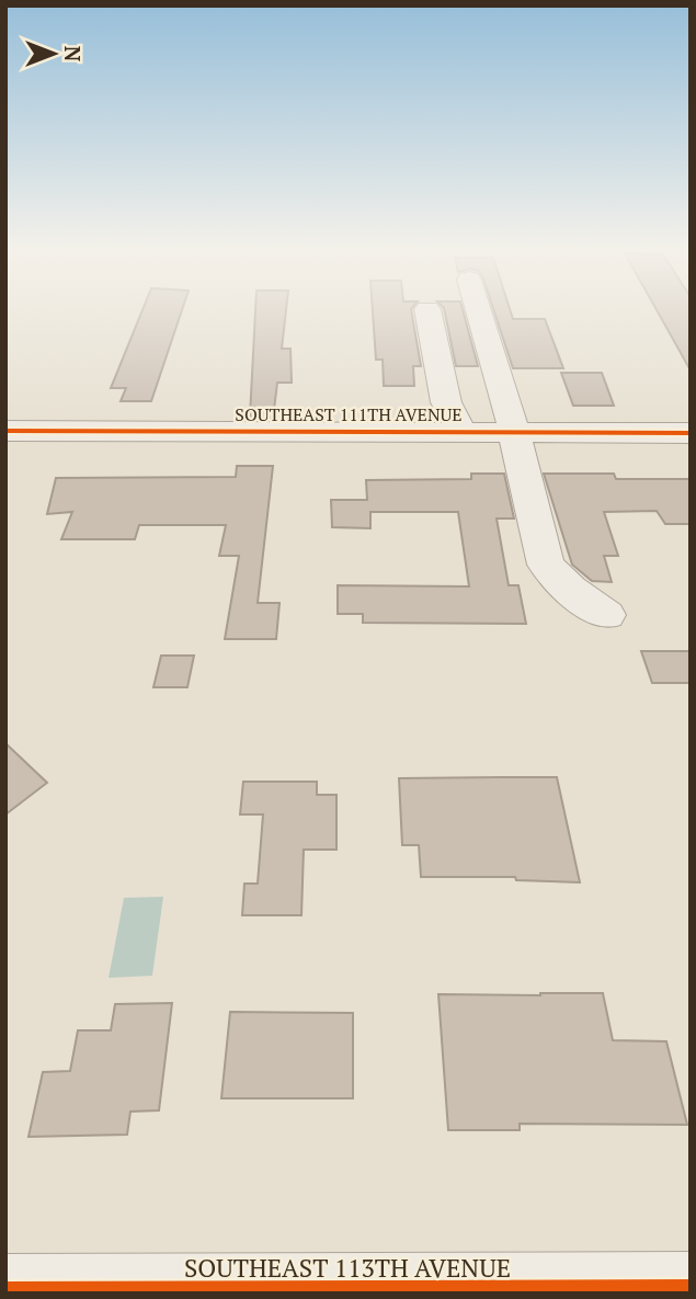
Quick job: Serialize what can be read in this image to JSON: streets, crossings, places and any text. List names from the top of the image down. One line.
{"streets":{"street":["SOUTHEAST 111TH AVENUE","SOUTHEAST 113TH AVENUE"]},"north":"right"}
